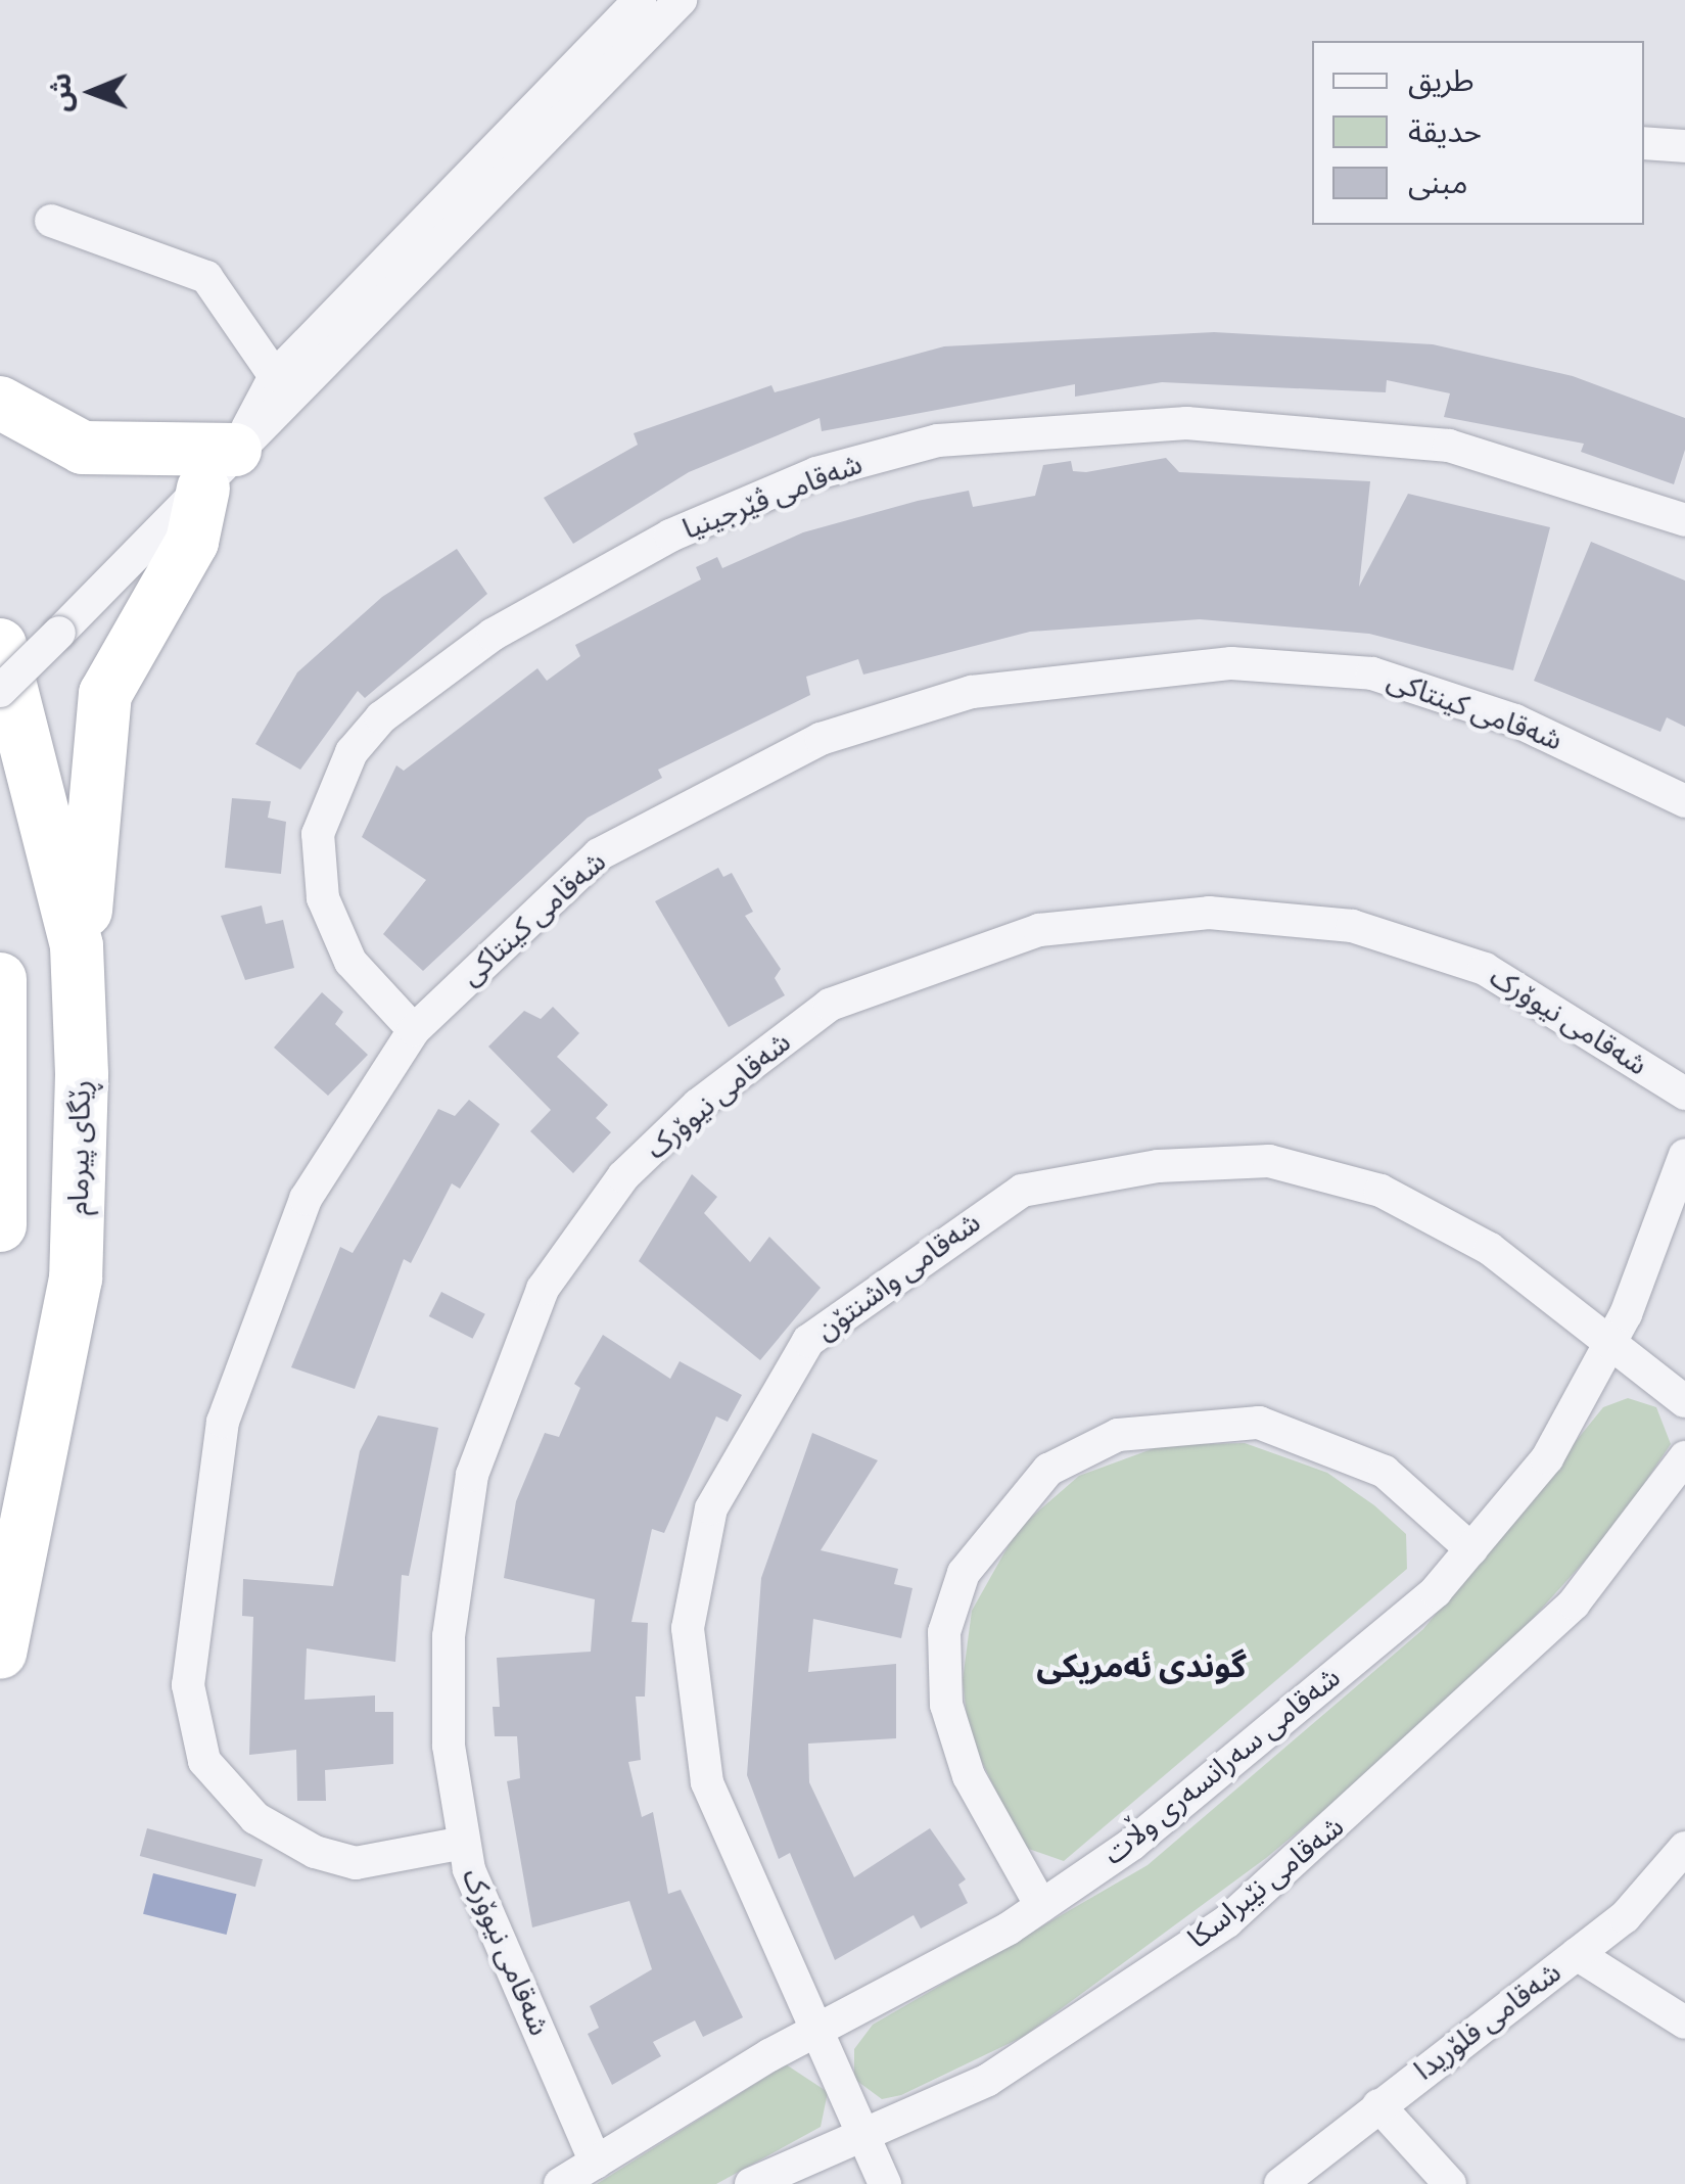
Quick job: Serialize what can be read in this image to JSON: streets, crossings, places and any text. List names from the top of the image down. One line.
{"streets":{"highway":["ڕێگای پیرمام"],"street":["شەقامی ڤێرجینیا","شەقامی کینتاکی","شەقامی نیوۆرک","شەقامی واشنتۆن","شەقامی سەرانسەری وڵات","شەقامی نێبراسکا","شەقامی فلۆریدا"]},"crossings":[["شەقامی ڤێرجینیا","شەقامی کینتاکی"],["شەقامی کینتاکی","شەقامی نیوۆرک"],["شەقامی نیوۆرک","شەقامی سەرانسەری وڵات"],["شەقامی واشنتۆن","شەقامی سەرانسەری وڵات"],["شەقامی واشنتۆن","شەقامی نێبراسکا"]],"districts":["گوندی ئەمریکی"],"legend":["طريق","حديقة","مبنى"],"north":"left"}
